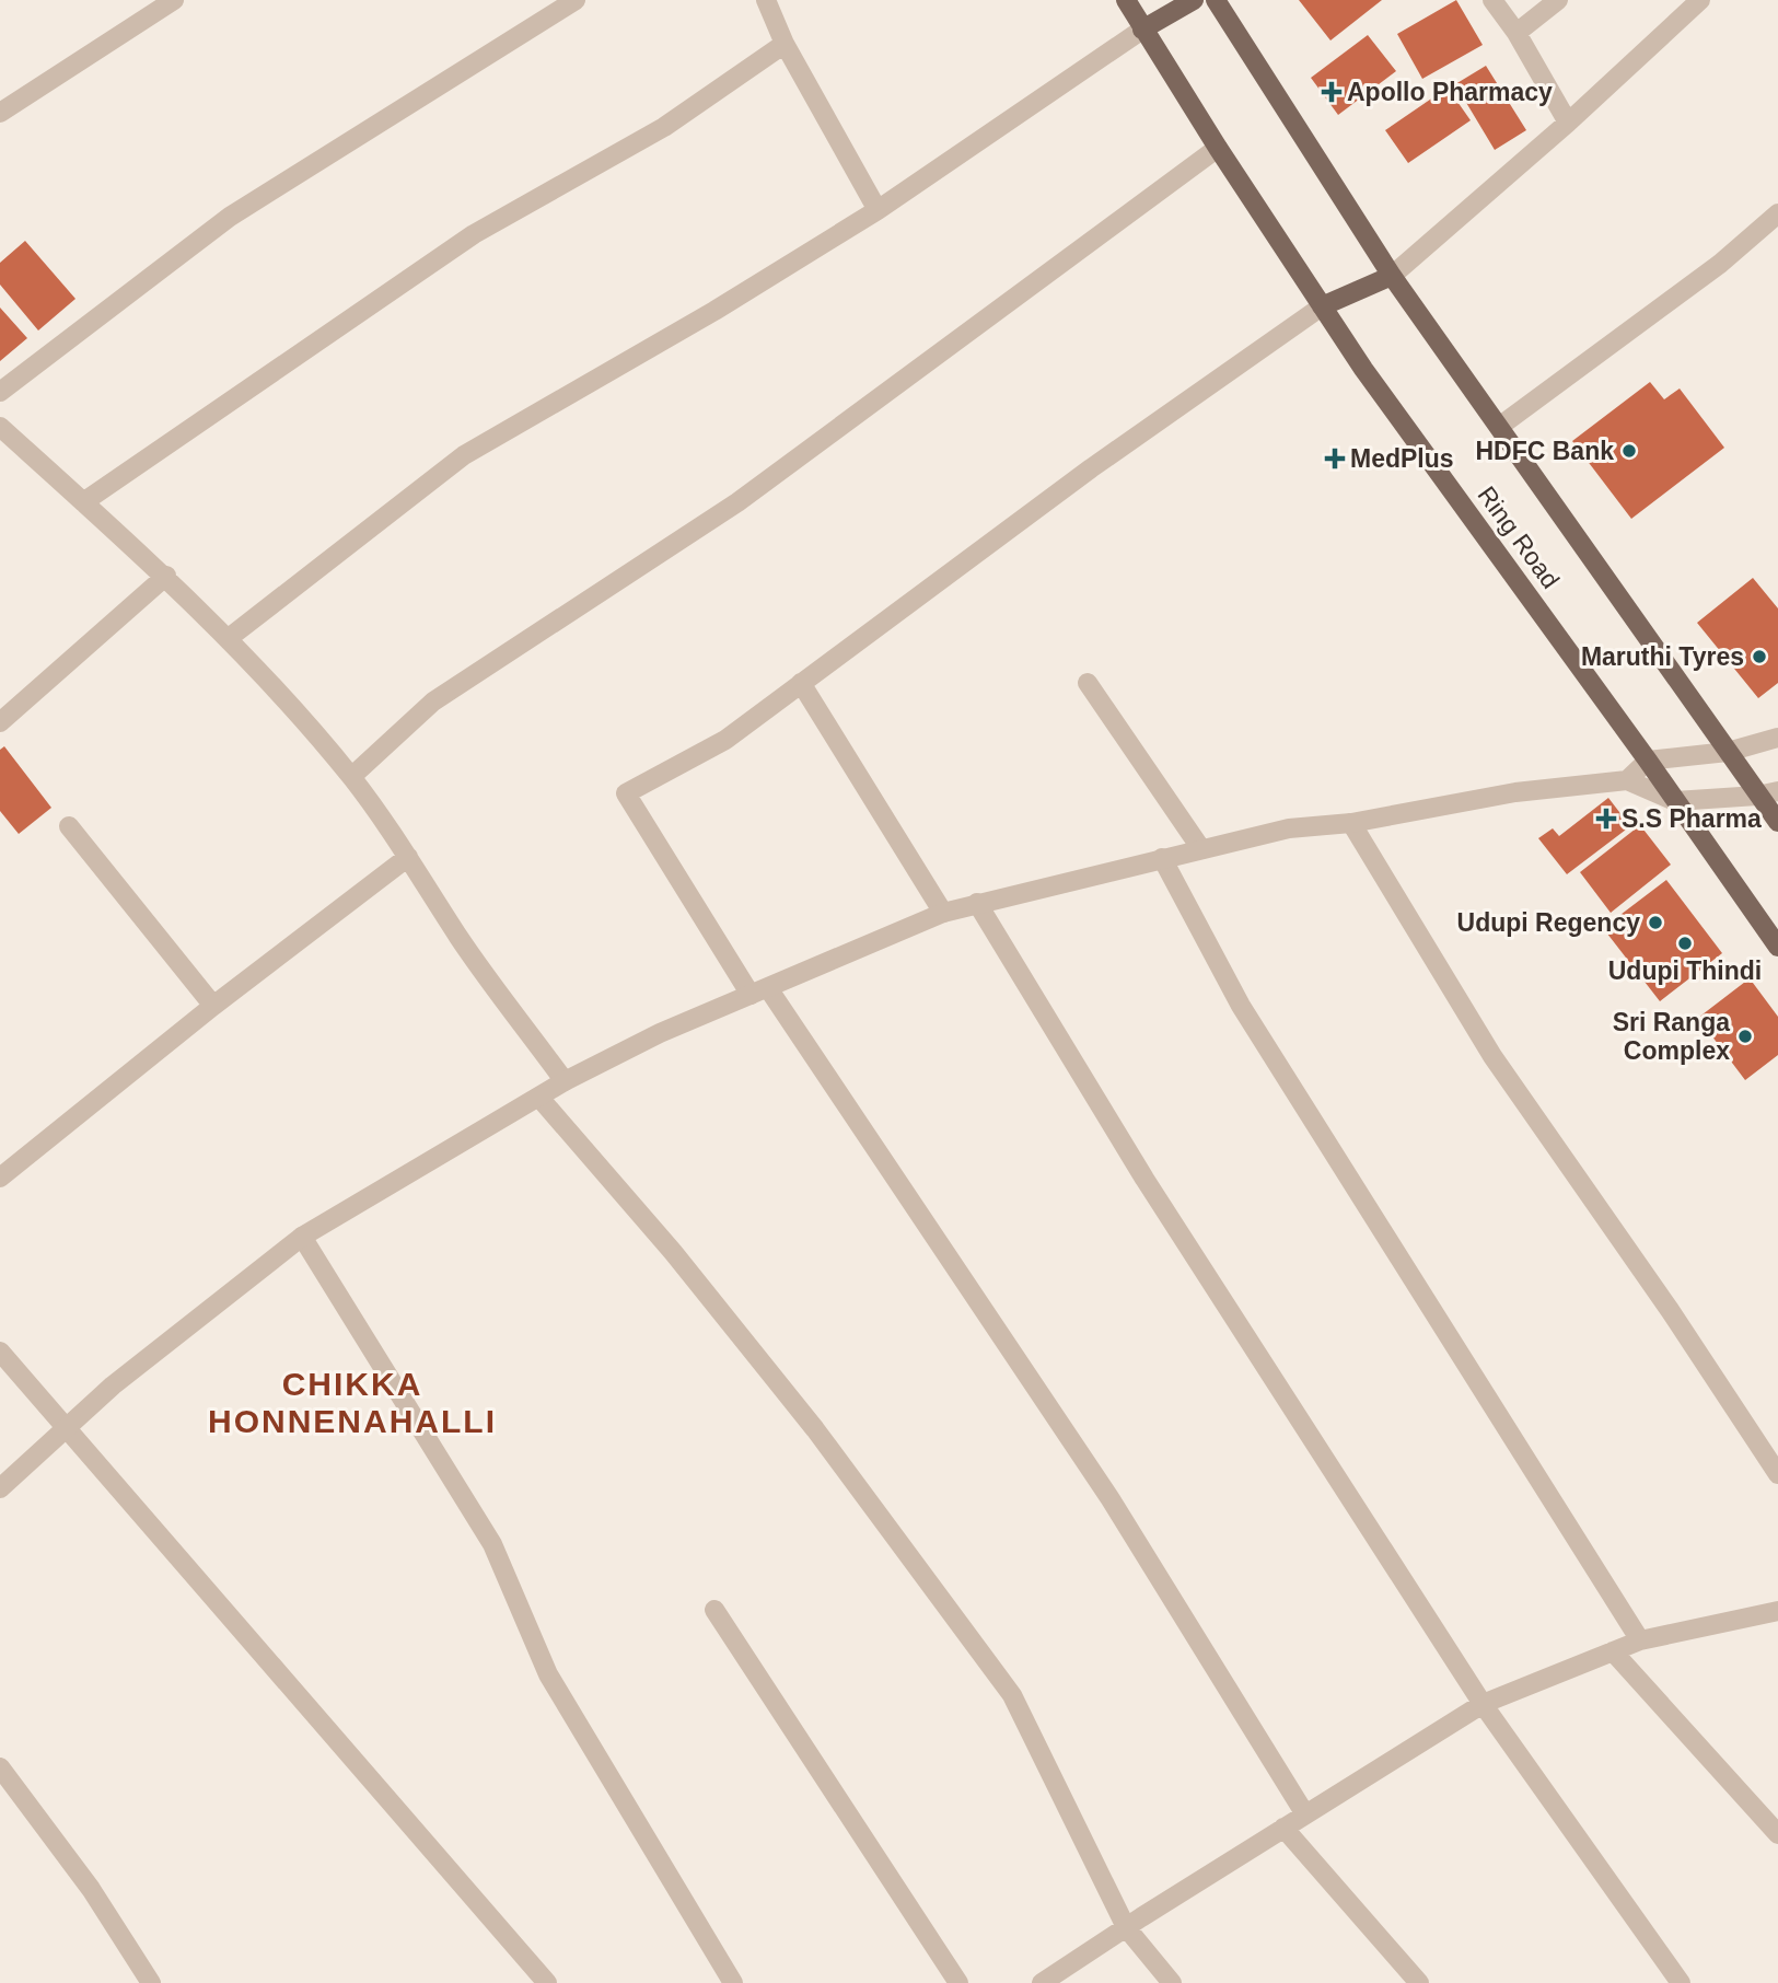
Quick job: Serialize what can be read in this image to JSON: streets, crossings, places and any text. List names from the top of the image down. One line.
{"streets":{"main road":["Ring Road"]},"districts":["CHIKKA HONNENAHALLI"],"places":{"health":["Apollo Pharmacy","MedPlus","S.S Pharma"],"other":["HDFC Bank","Maruthi Tyres","Udupi Regency","Udupi Thindi","Sri Ranga Complex"]}}
